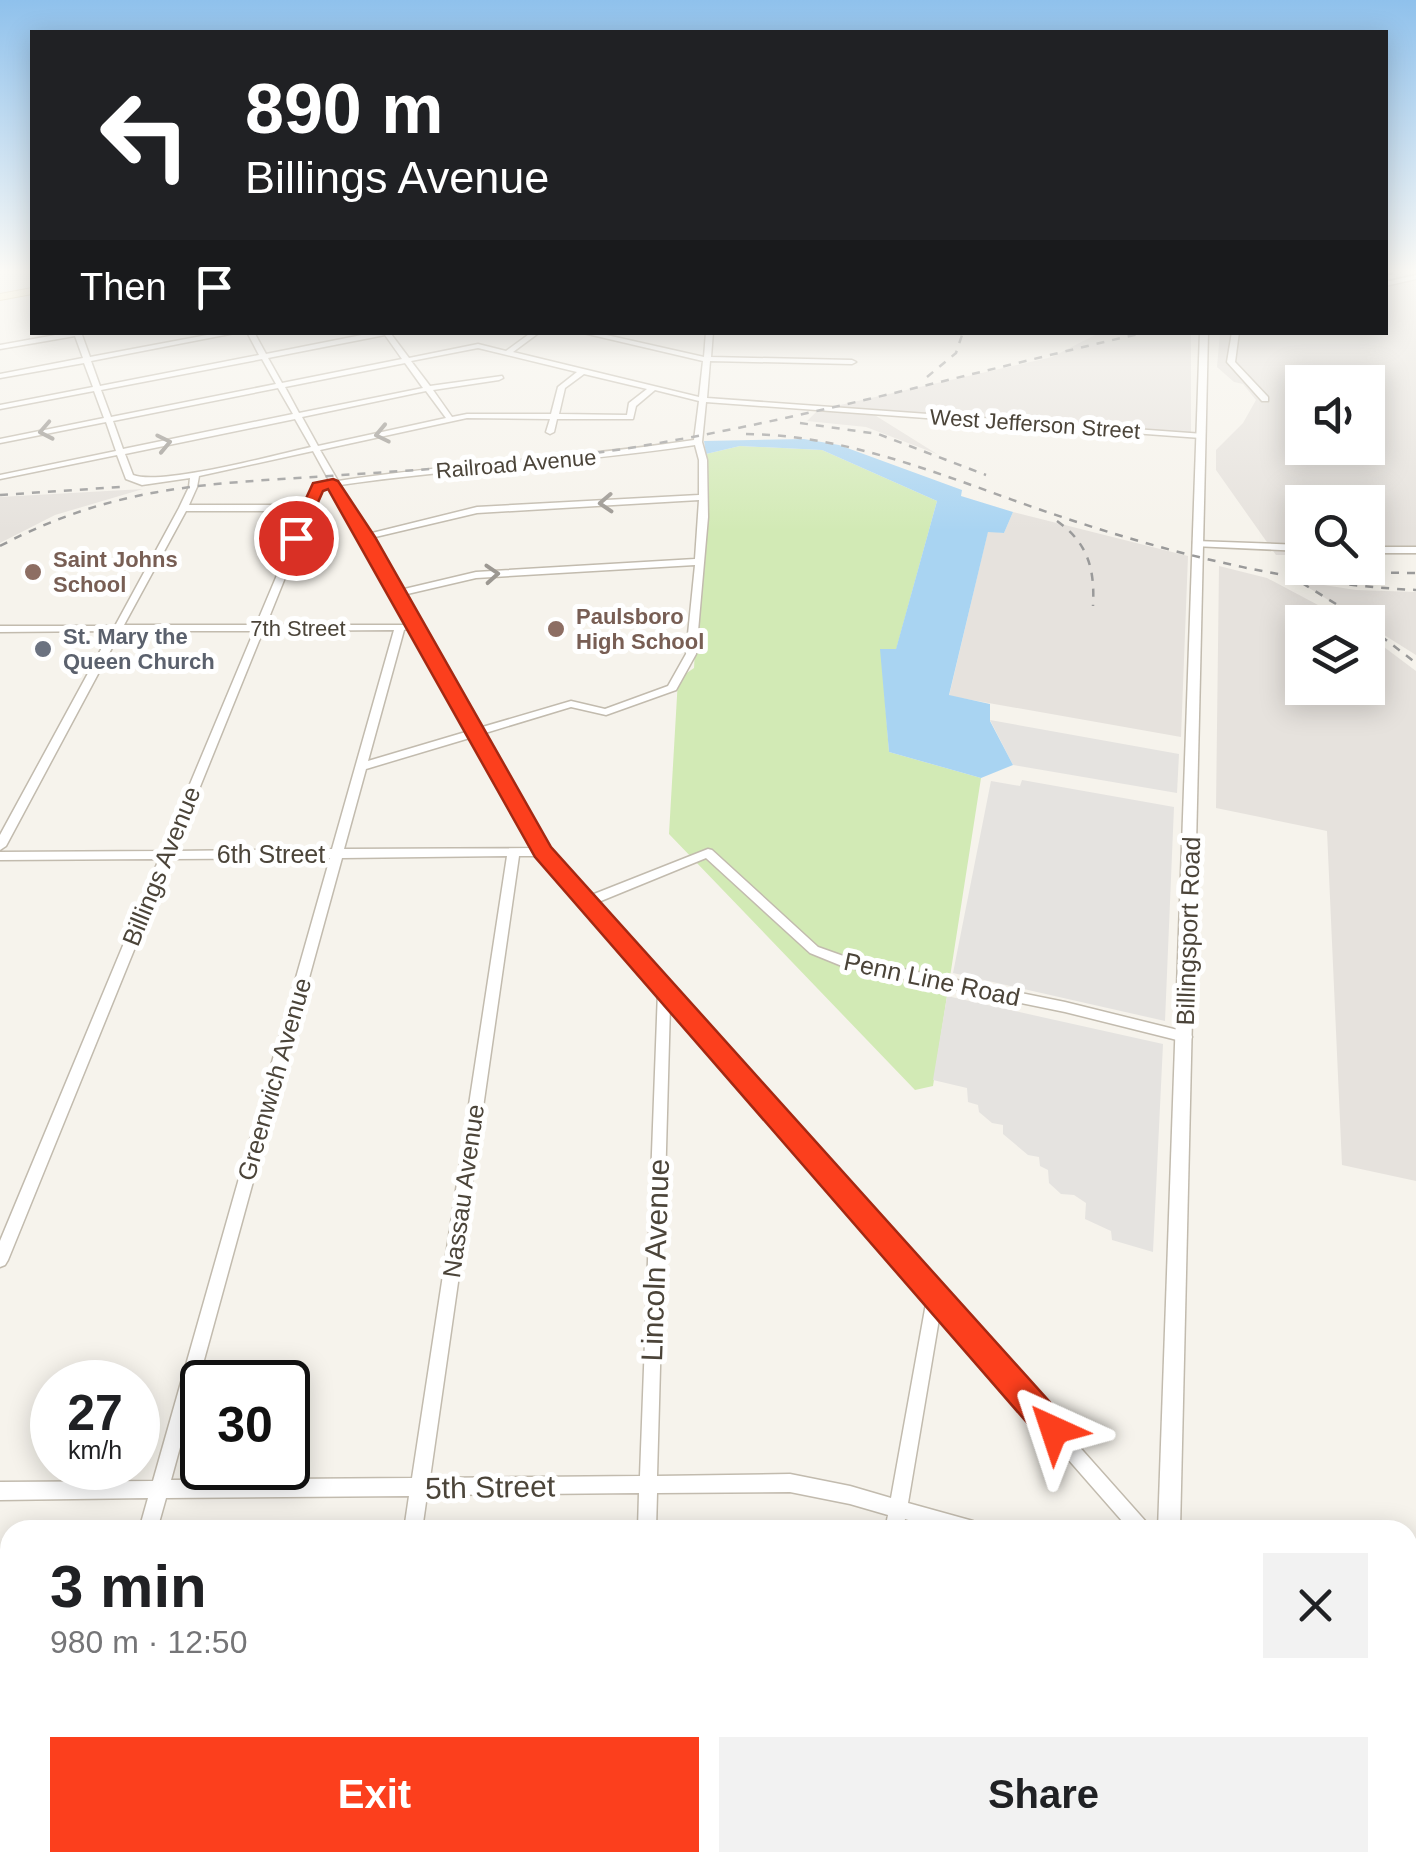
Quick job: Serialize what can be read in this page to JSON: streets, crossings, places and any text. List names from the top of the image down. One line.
{"streets":{"street":["West Jefferson Street","Railroad Avenue","7th Street","6th Street","Billings Avenue","Billingsport Road","Penn Line Road","Greenwich Avenue","Nassau Avenue","Lincoln Avenue","5th Street"]},"crossings":[["West Jefferson Street","Billingsport Road"],["Railroad Avenue","Billings Avenue"],["7th Street","Billings Avenue"],["7th Street","Greenwich Avenue"],["6th Street","Billings Avenue"],["6th Street","Greenwich Avenue"],["6th Street","Nassau Avenue"],["Billingsport Road","Penn Line Road"],["Greenwich Avenue","5th Street"],["Nassau Avenue","5th Street"],["Lincoln Avenue","5th Street"]],"places":["Saint Johns School","Paulsboro High School","St. Mary the Queen Church"],"page":{"turn":["890 m","Billings Avenue"],"then":"Then","speed":"27 km/h","limit":"30","heading":["3 min","980 m · 12:50"],"buttons":["Exit","Share"]}}
